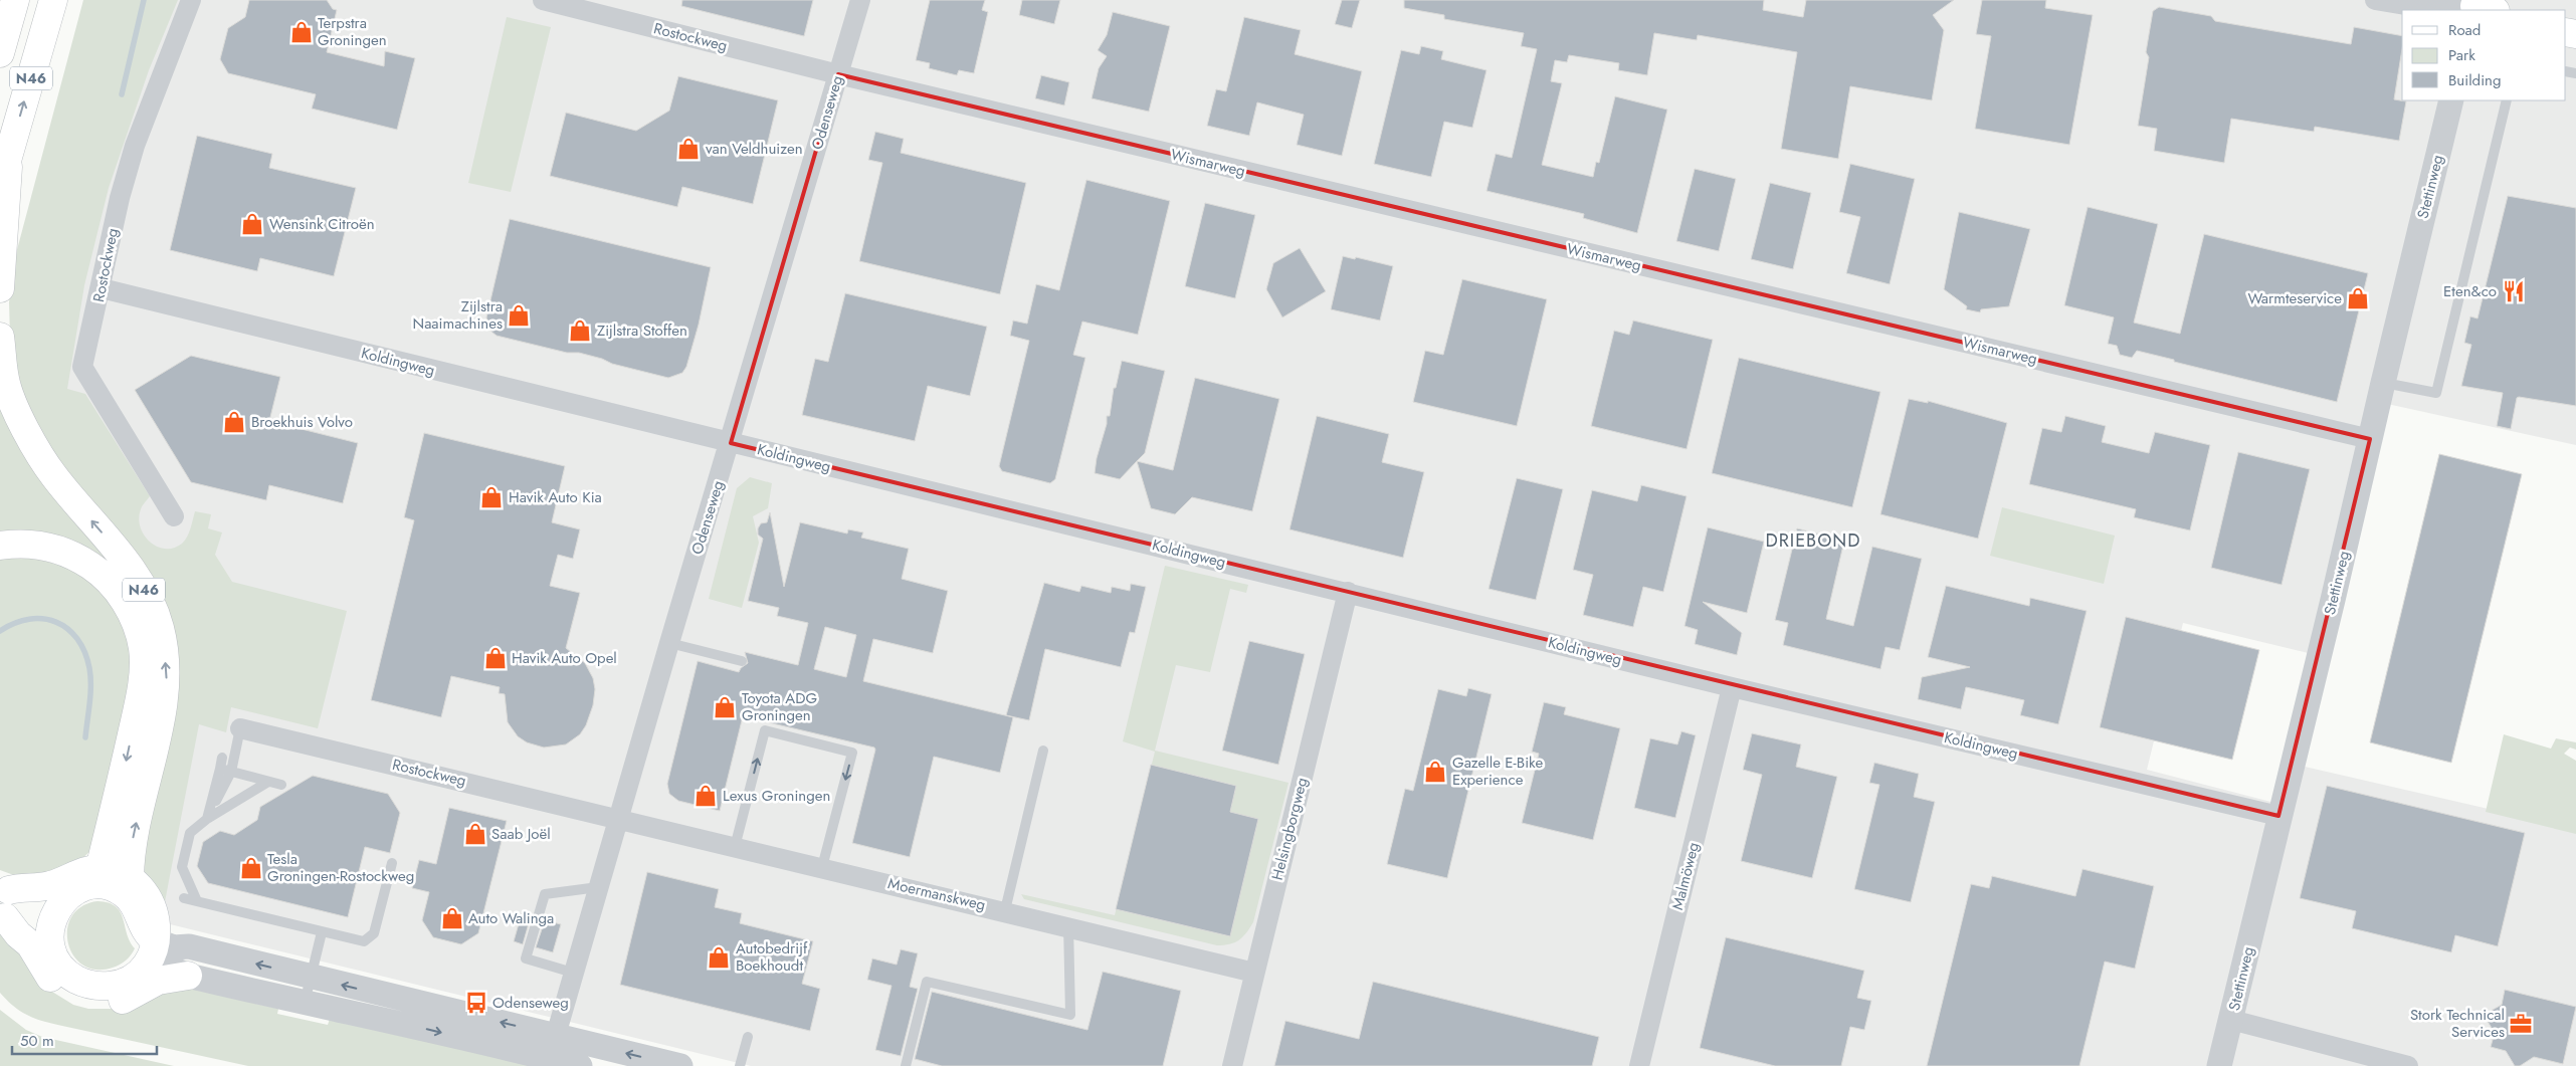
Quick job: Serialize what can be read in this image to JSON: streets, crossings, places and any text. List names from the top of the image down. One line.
{"streets":{"main road":["N46"],"street":["Rostockweg","Odenseweg","Wismarweg","Stettinweg","Koldingweg","Helsingborgweg","Malmöweg","Moermanskweg"]},"crossings":[["Rostockweg","Odenseweg"],["Rostockweg","Wismarweg"],["Rostockweg","Koldingweg"],["Rostockweg","Moermanskweg"],["Odenseweg","Wismarweg"],["Odenseweg","Koldingweg"],["Odenseweg","Moermanskweg"],["Wismarweg","Stettinweg"],["Stettinweg","Koldingweg"],["Koldingweg","Helsingborgweg"],["Koldingweg","Malmöweg"],["Helsingborgweg","Moermanskweg"]],"districts":["DRIEBOND"],"places":{"shop":["Terpstra Groningen","van Veldhuizen","Wensink Citroën","Warmteservice","Zijlstra Naaimachines","Zijlstra Stoffen","Broekhuis Volvo","Havik Auto Kia","Havik Auto Opel","Toyota ADG Groningen","Gazelle E-Bike Experience","Lexus Groningen","Saab Joël","Tesla Groningen-Rostockweg","Auto Walinga","Autobedrijf Boekhoudt"],"restaurant":["Eten&co"],"bus stop":["Odenseweg"],"office":["Stork Technical Services"]},"legend":["Road","Park","Building"],"scale_bar":"50 m"}
